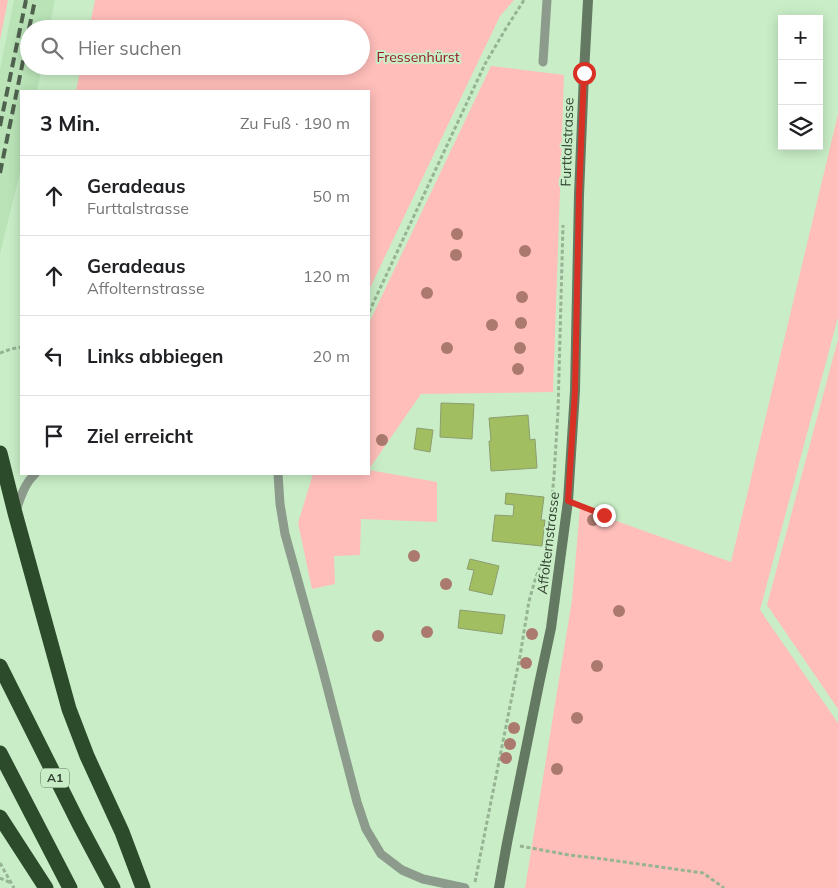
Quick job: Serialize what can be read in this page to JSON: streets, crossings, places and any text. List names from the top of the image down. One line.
{"streets":{"highway":["A1"],"street":["Furttalstrasse","Affolternstrasse"]},"crossings":[["Furttalstrasse","Affolternstrasse"]],"parks":["Fressenhürst"],"page":{"map_buttons":["+","−"],"search":"Hier suchen","heading":["3 Min.","Zu Fuß · 190 m"],"list":[["Geradeaus","Furttalstrasse","50 m"],["Geradeaus","Affolternstrasse","120 m"],["Links abbiegen","20 m"],"Ziel erreicht"]}}
